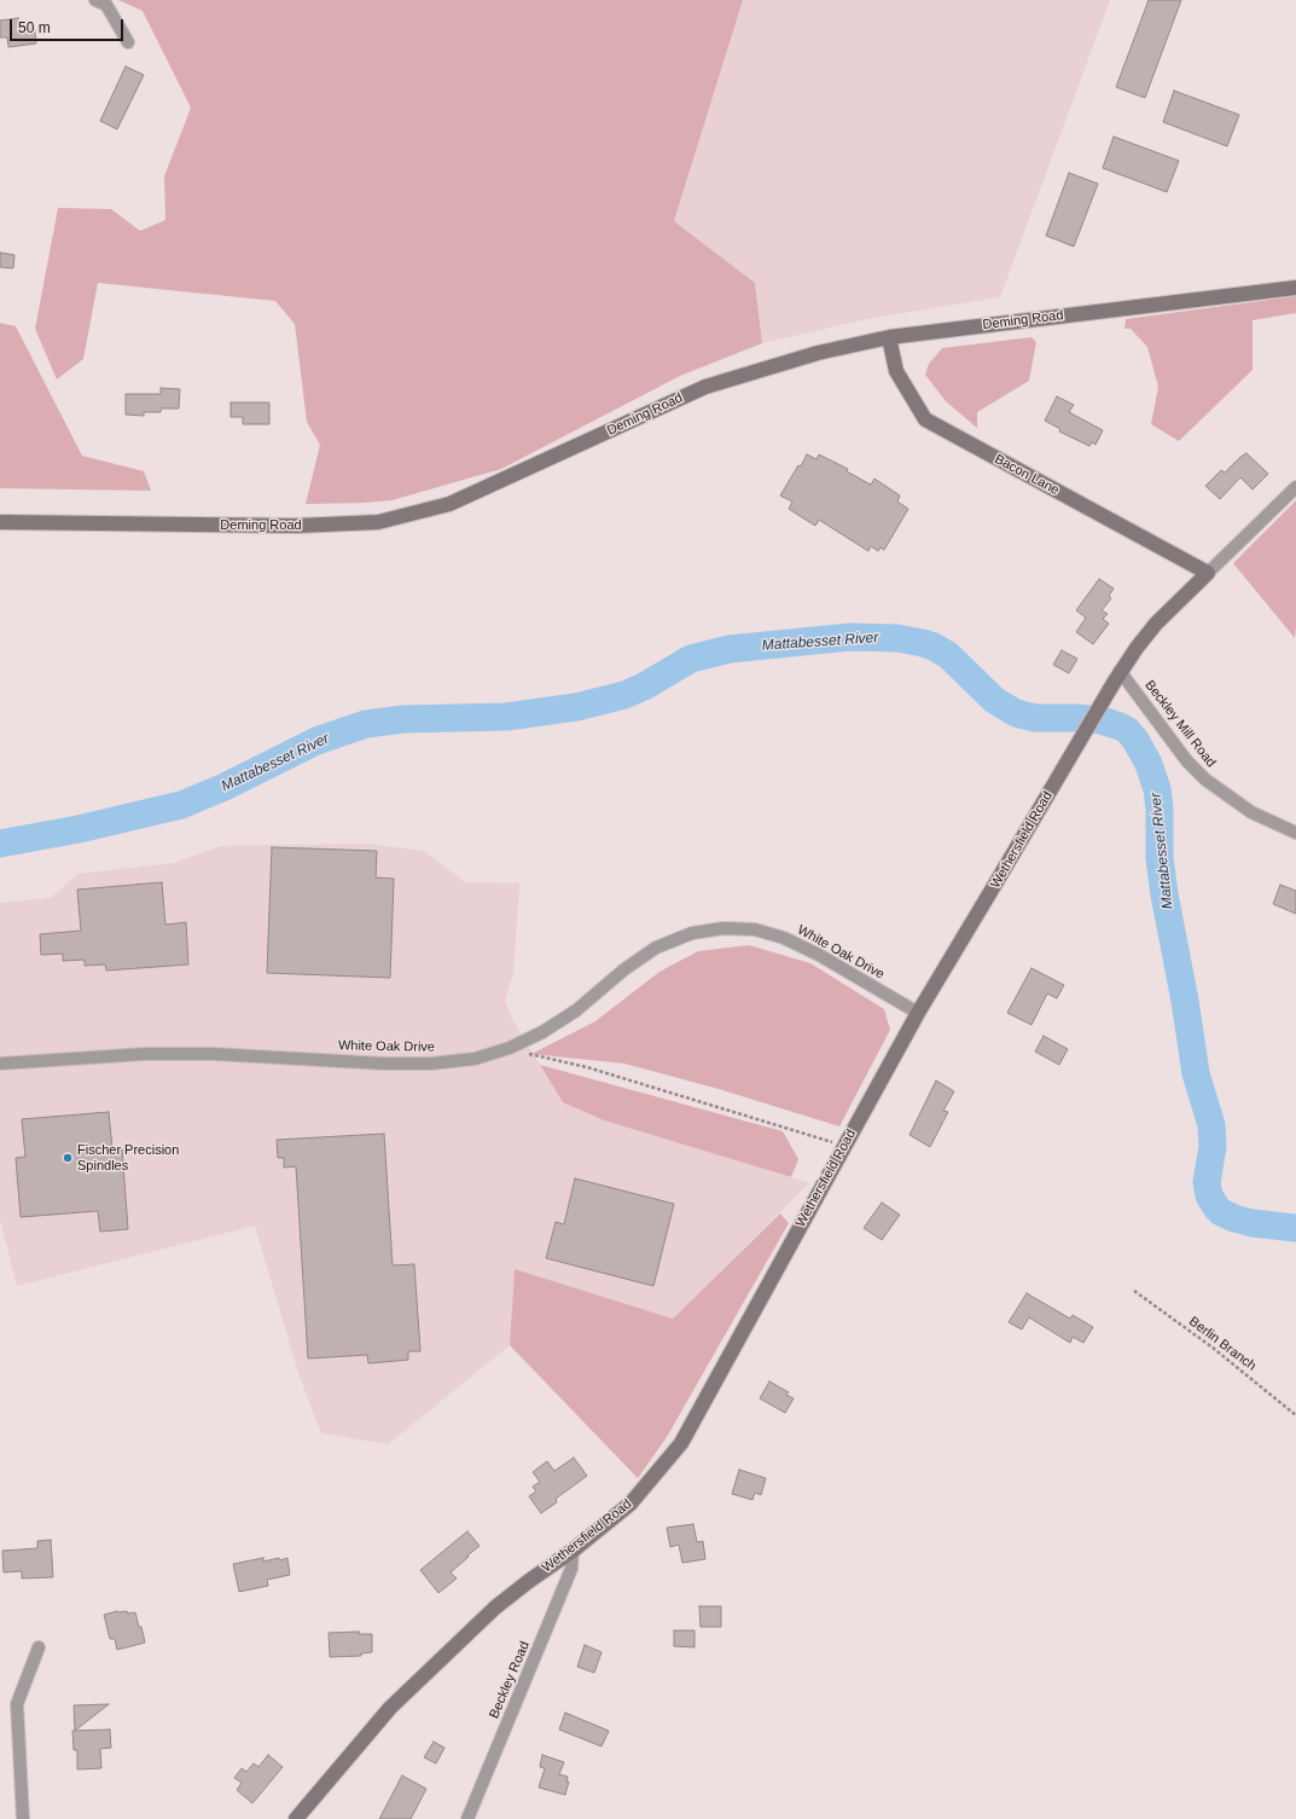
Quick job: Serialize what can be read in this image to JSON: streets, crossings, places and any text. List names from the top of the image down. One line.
{"streets":{"street":["Deming Road","Bacon Lane","Beckley Mill Road","Wethersfield Road","White Oak Drive","Beckley Road"],"path":["Berlin Branch"]},"crossings":[["Deming Road","Bacon Lane"],["Bacon Lane","Wethersfield Road"],["Beckley Mill Road","Wethersfield Road"],["Wethersfield Road","White Oak Drive"],["Wethersfield Road","Beckley Road"]],"water":["Mattabesset River"],"places":["Fischer Precision Spindles"],"scale_bar":"50 m"}
